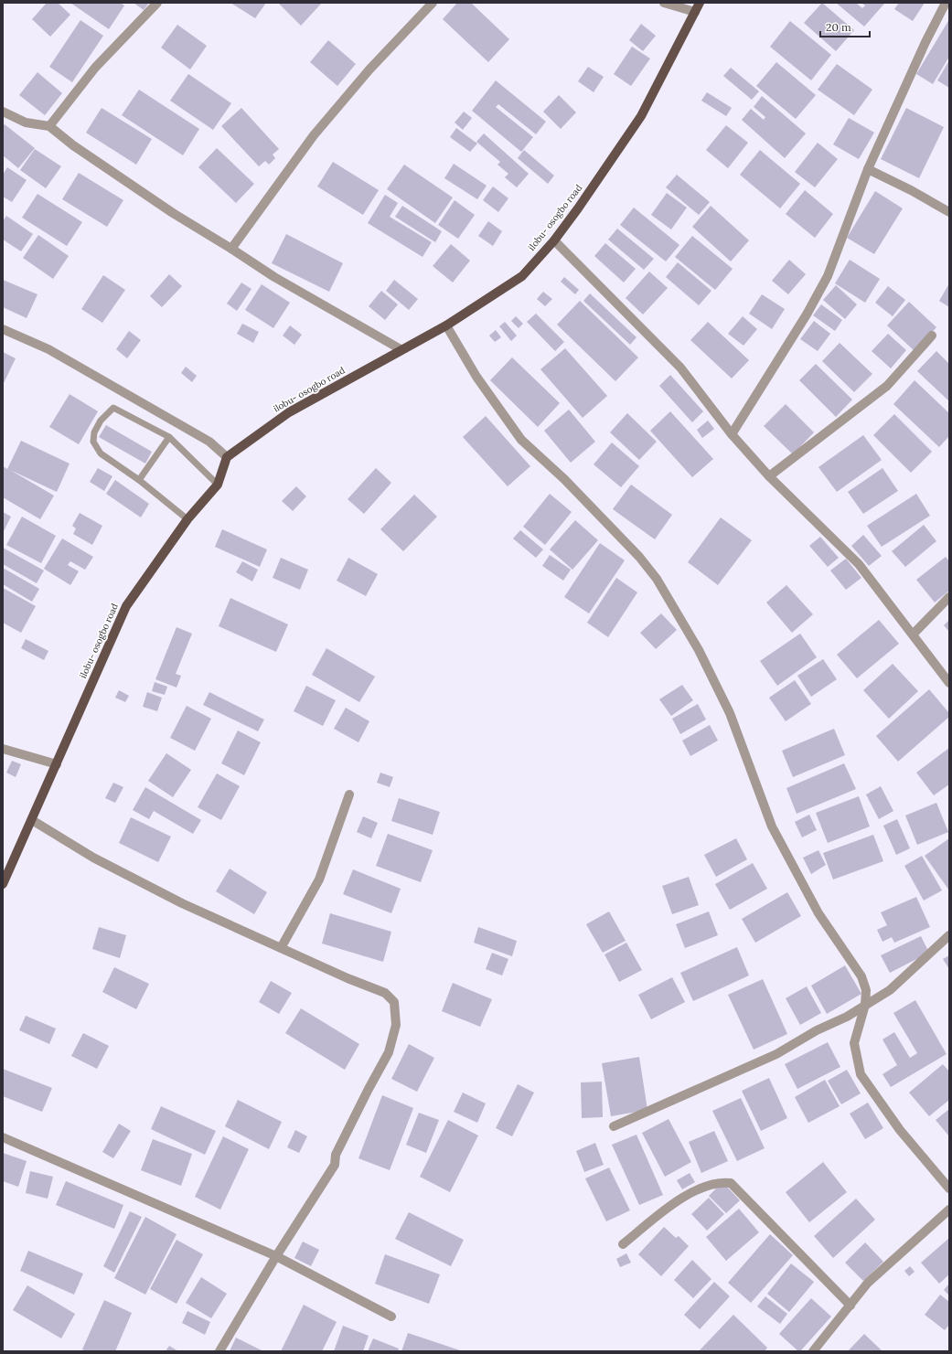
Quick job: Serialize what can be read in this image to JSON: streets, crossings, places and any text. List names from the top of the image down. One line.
{"streets":{"main road":["ilobu- osogbo road"]},"scale_bar":"20 m"}
